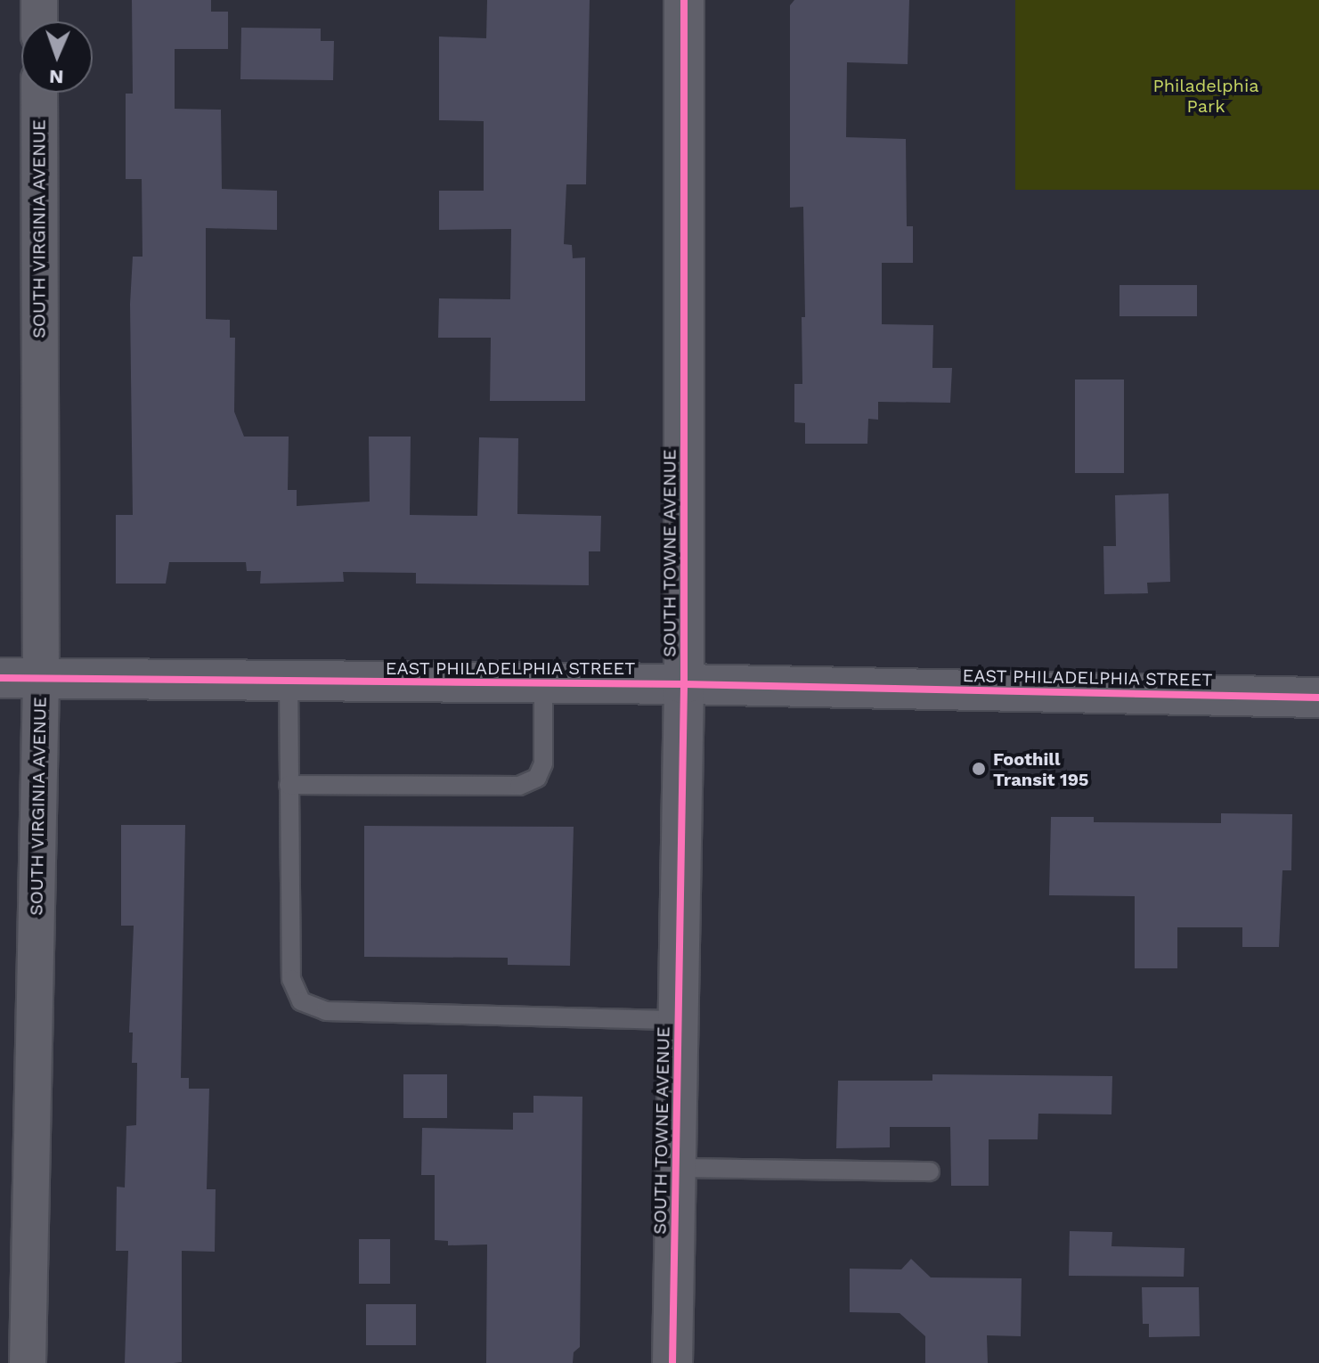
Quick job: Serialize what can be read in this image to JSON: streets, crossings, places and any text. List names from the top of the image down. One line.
{"streets":{"street":["SOUTH VIRGINIA AVENUE","SOUTH TOWNE AVENUE","EAST PHILADELPHIA STREET"]},"crossings":[["SOUTH VIRGINIA AVENUE","EAST PHILADELPHIA STREET"],["SOUTH TOWNE AVENUE","EAST PHILADELPHIA STREET"]],"parks":["Philadelphia Park"],"places":["Foothill Transit 195"],"north":"bottom"}
